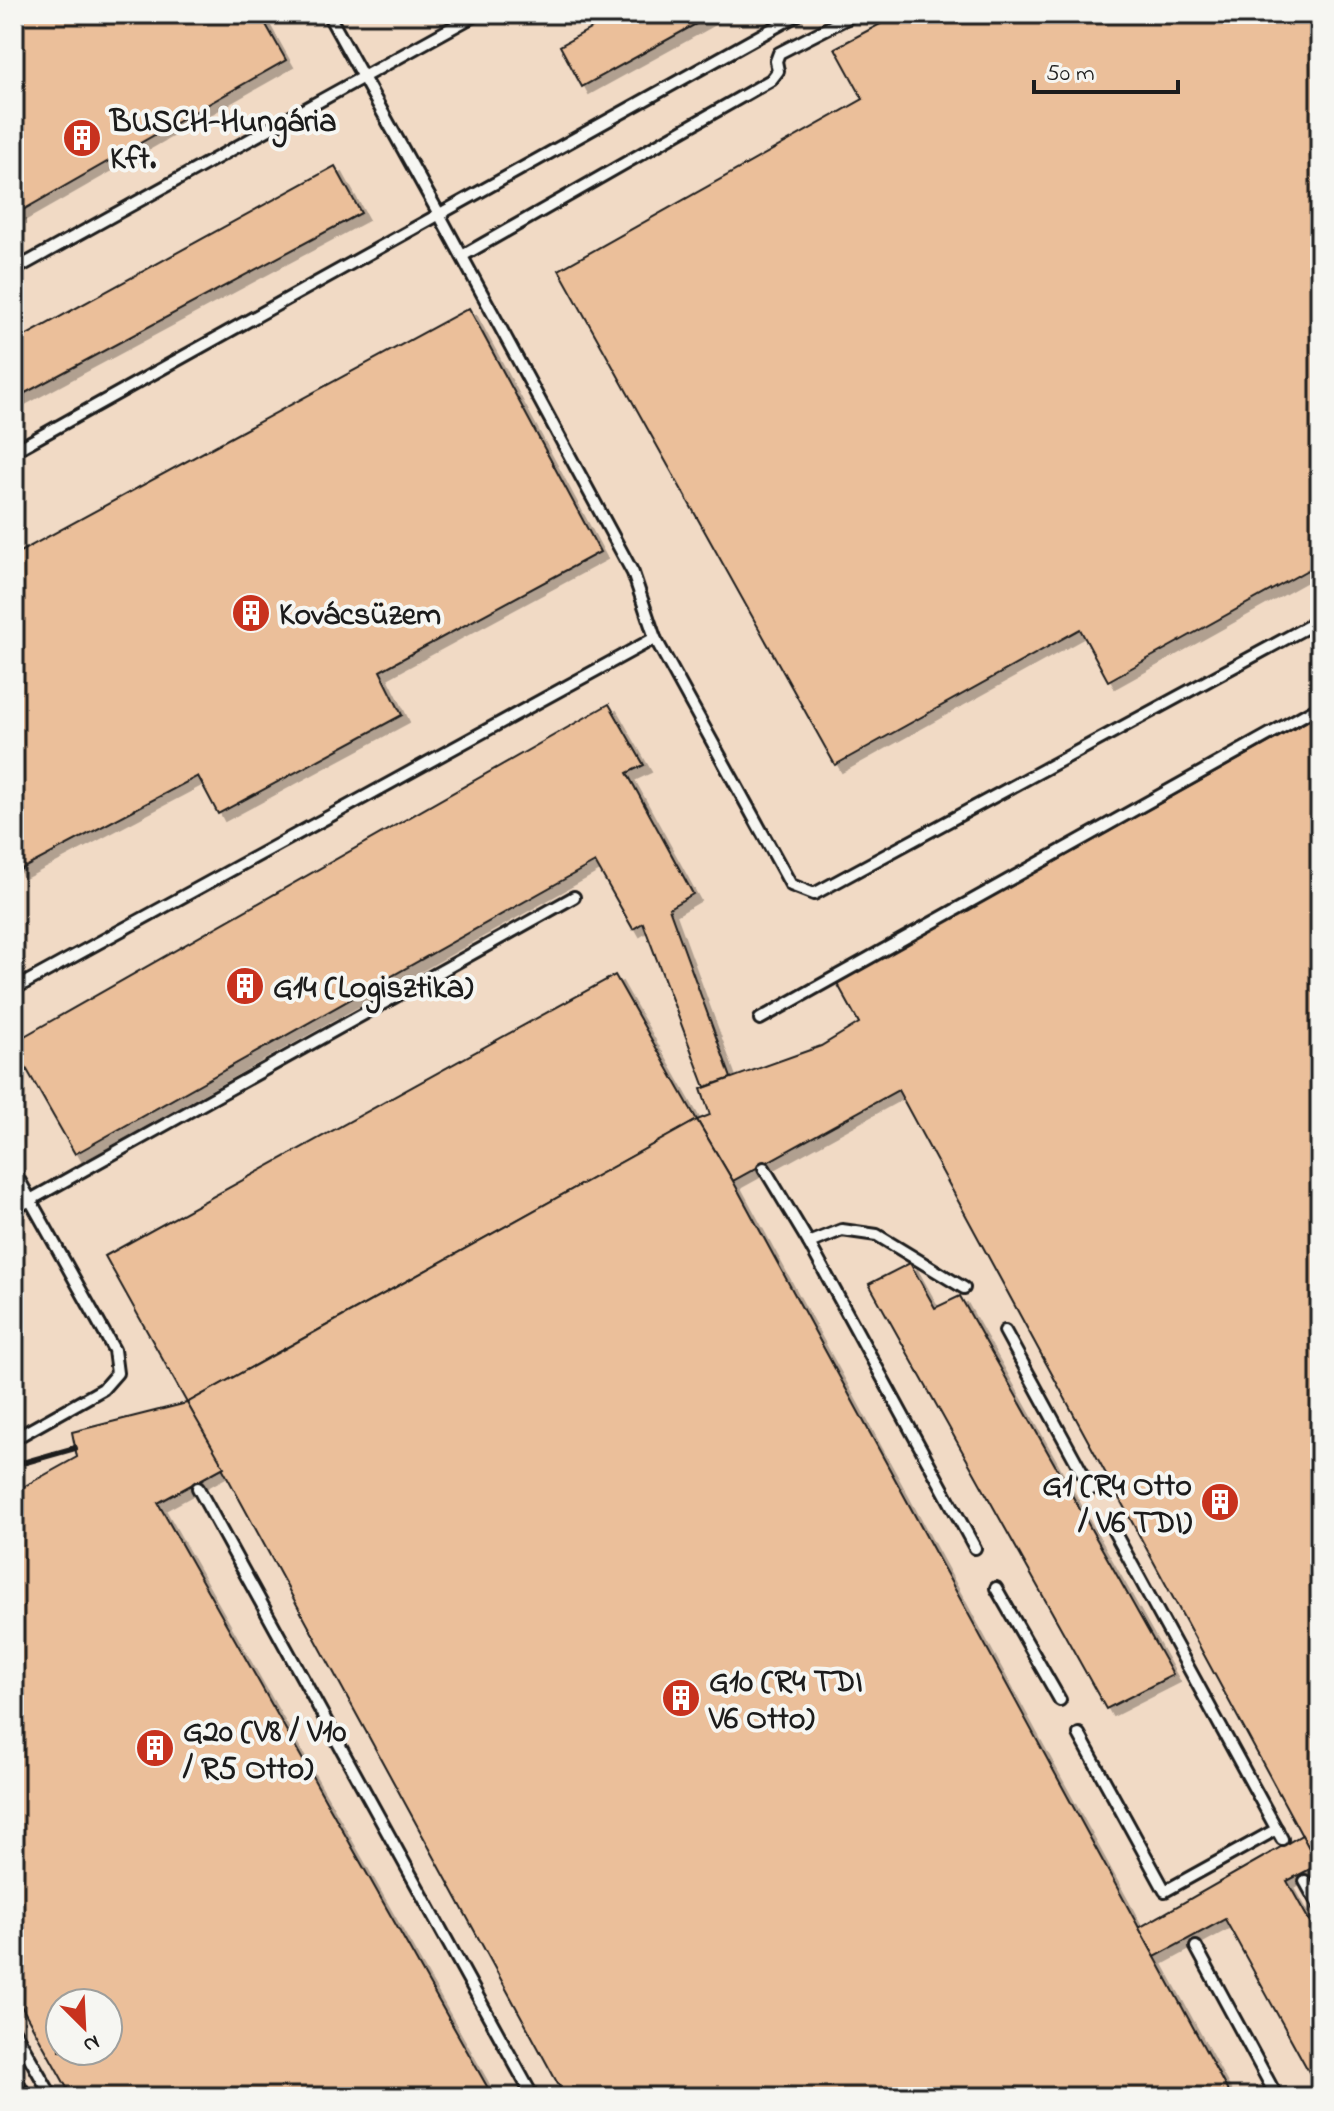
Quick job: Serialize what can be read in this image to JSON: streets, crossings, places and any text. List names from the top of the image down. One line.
{"places":{"building":["BUSCH-Hungária Kft.","Kovácsüzem","G14 (Logisztika)","G1 (R4 Otto / V6 TDI)","G10 (R4 TDI V6 Otto)","G20 (V8 / V10 / R5 Otto)"]},"scale_bar":"50 m","north":"bottom right"}
